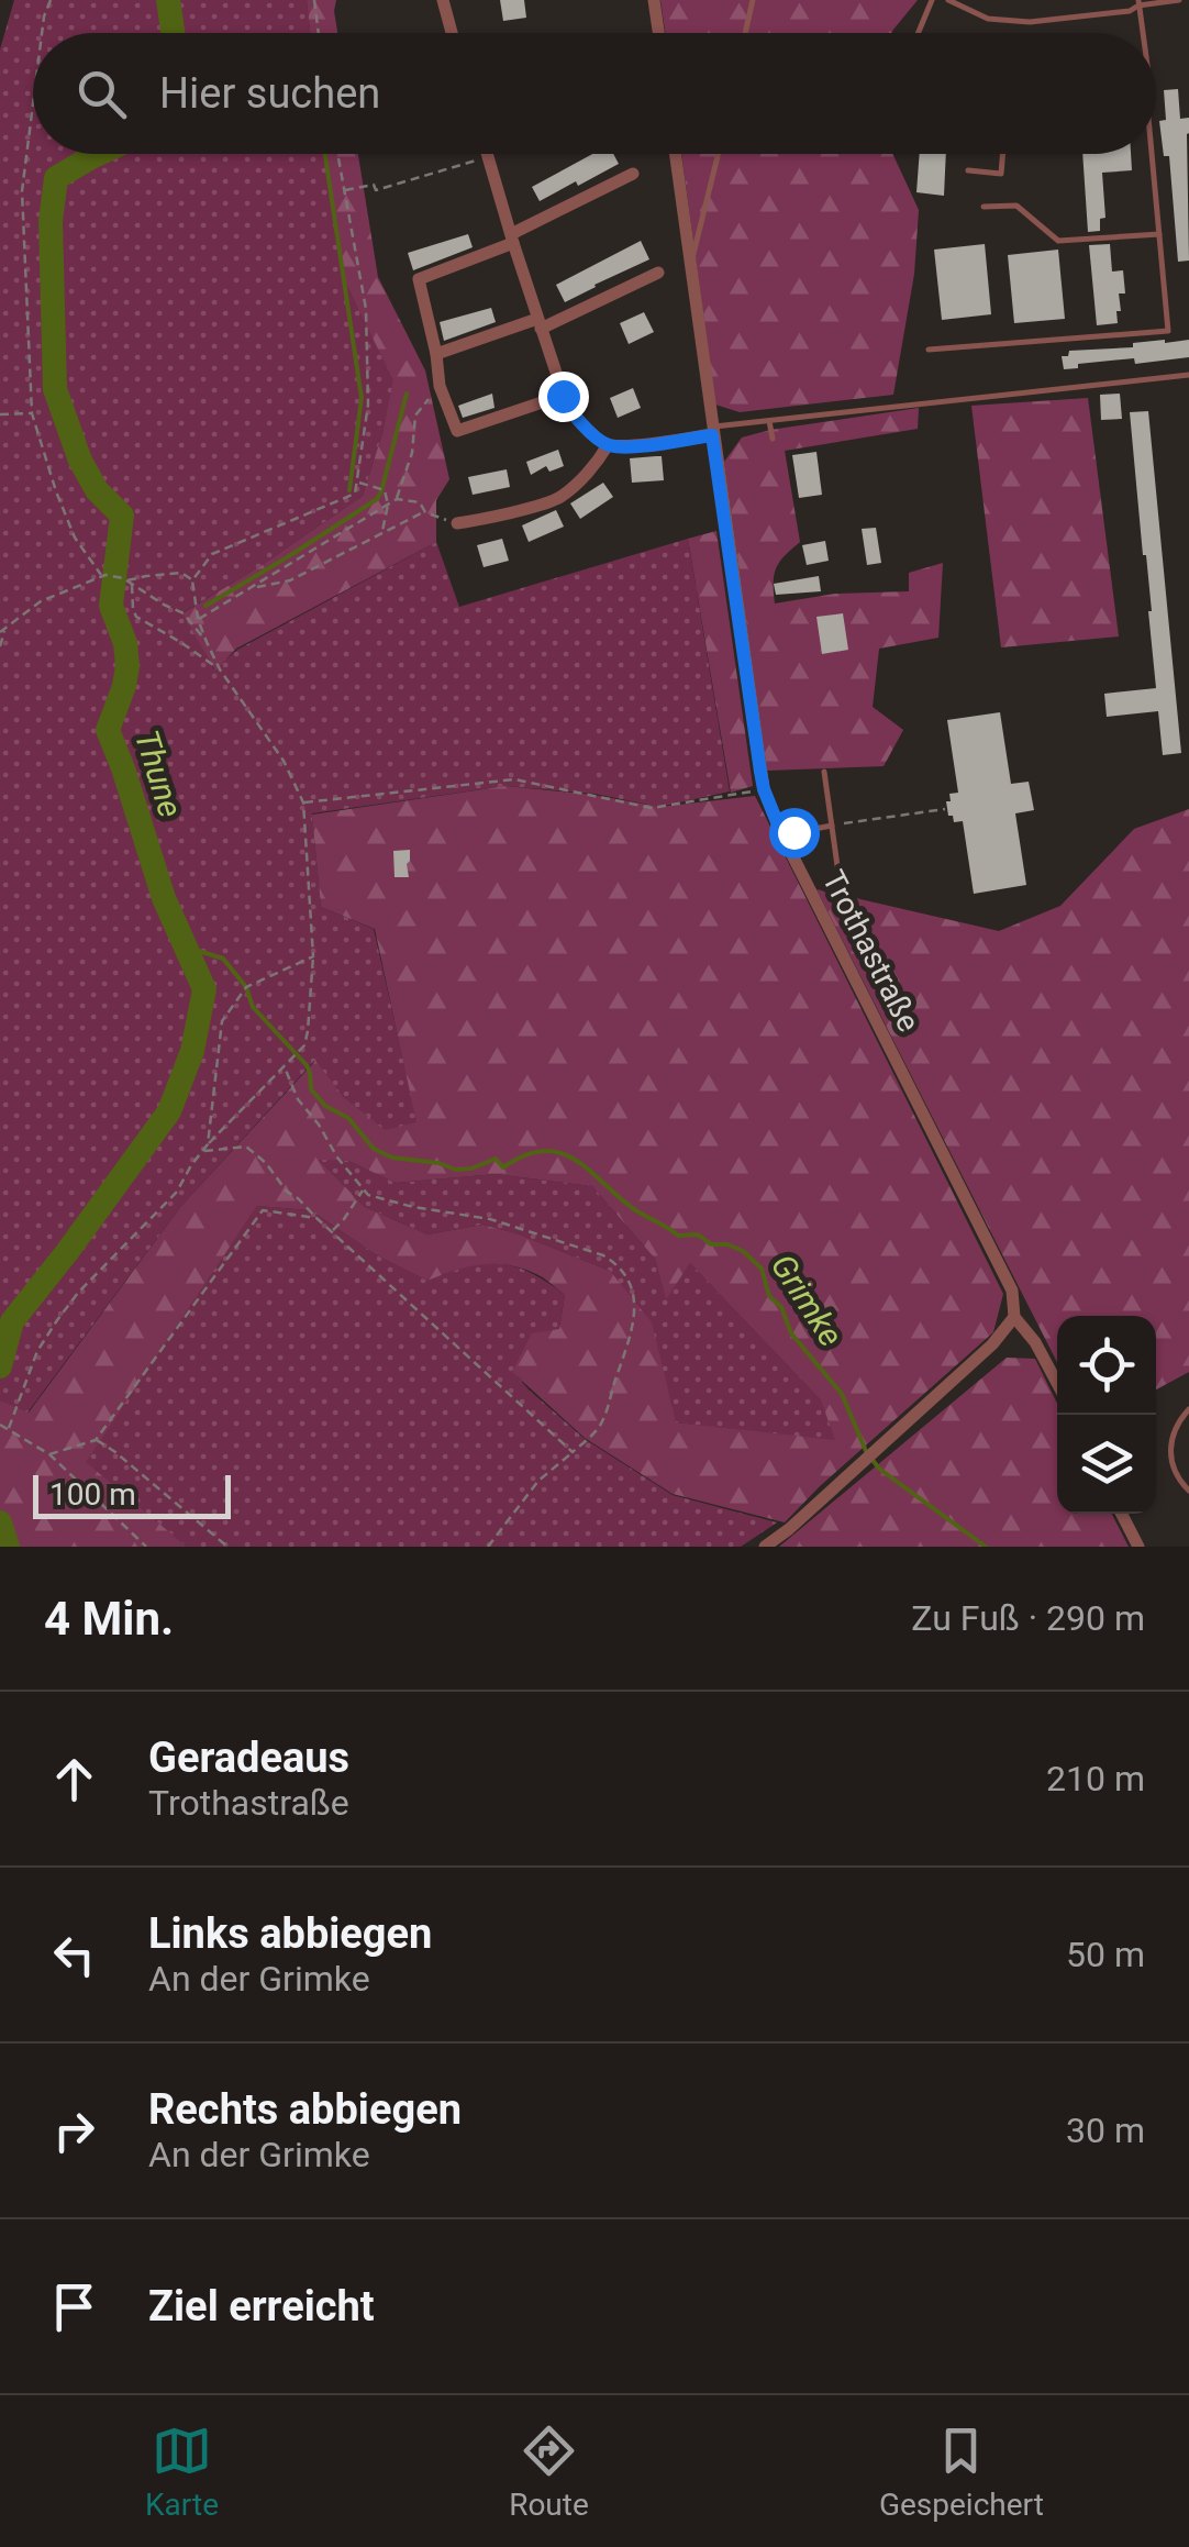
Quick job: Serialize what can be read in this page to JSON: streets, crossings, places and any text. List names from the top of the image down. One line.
{"streets":{"street":["Trothastraße"]},"water":["Thune","Grimke"],"scale_bar":"100 m","page":{"search":"Hier suchen","scale":"100 m","heading":["4 Min.","Zu Fuß · 290 m"],"list":[["Geradeaus","Trothastraße","210 m"],["Links abbiegen","An der Grimke","50 m"],["Rechts abbiegen","An der Grimke","30 m"],"Ziel erreicht"],"nav":["Karte","Route","Gespeichert"]}}
